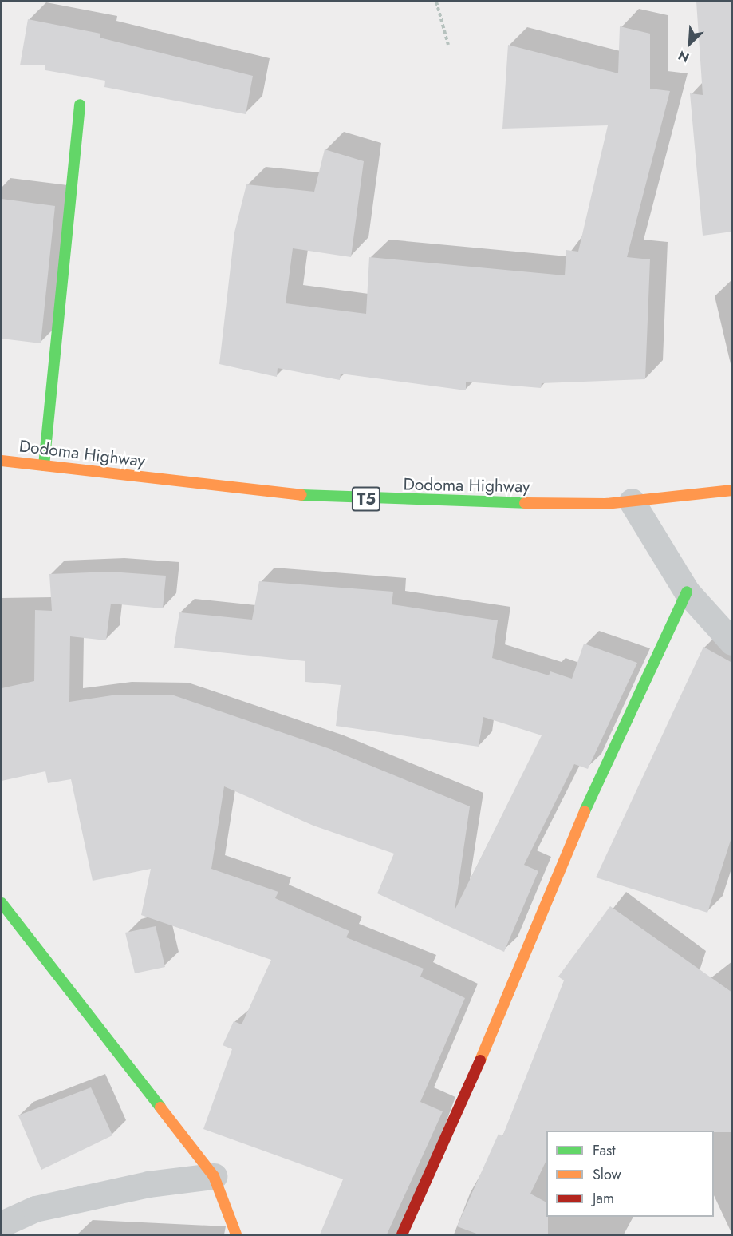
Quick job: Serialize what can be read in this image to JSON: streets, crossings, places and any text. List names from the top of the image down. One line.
{"streets":{"main road":["Dodoma Highway","T5"]},"legend":["Fast","Slow","Jam"],"north":"bottom left"}
